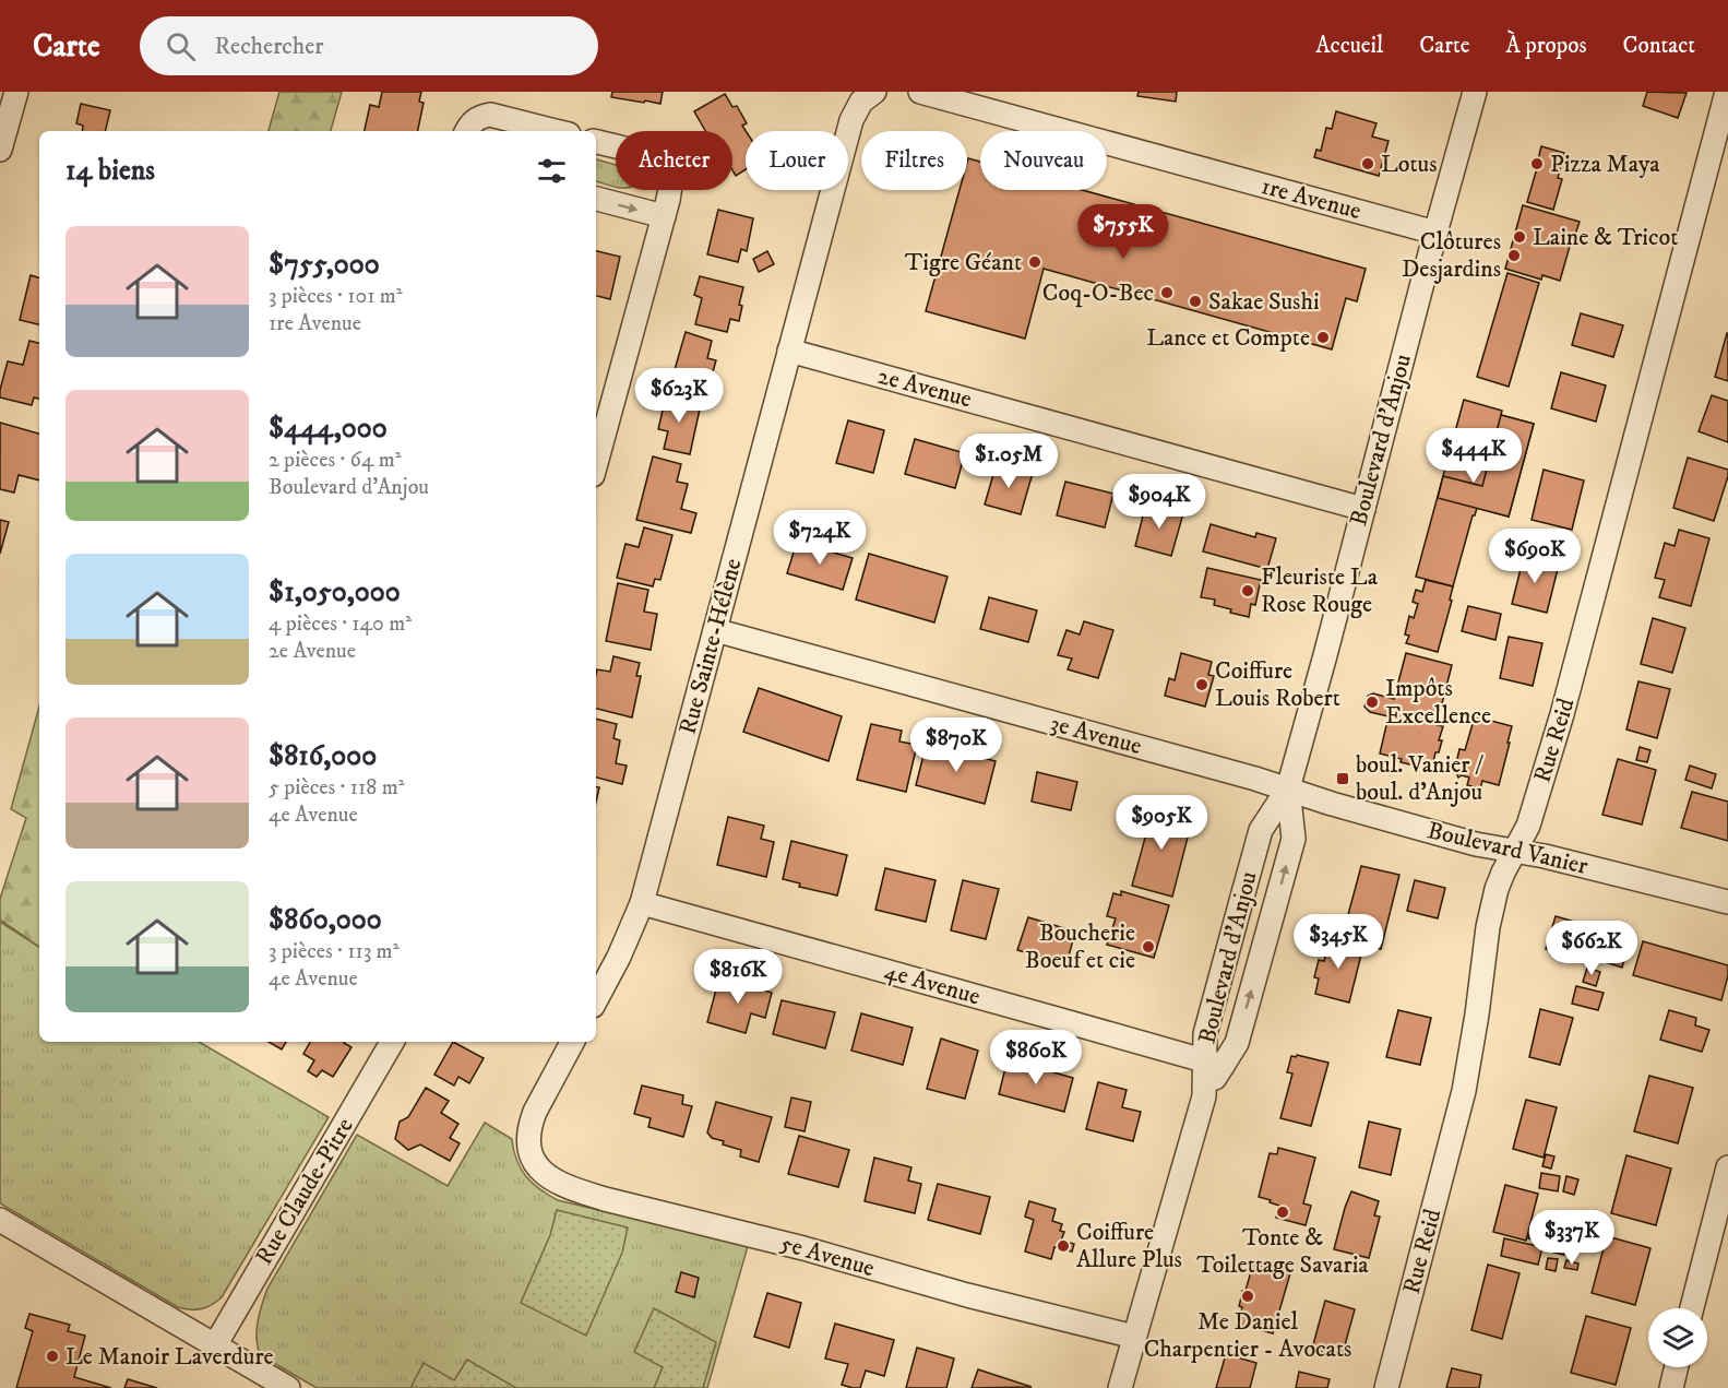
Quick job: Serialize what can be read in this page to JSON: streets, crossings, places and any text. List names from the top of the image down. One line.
{"streets":{"street":["1re Avenue","2e Avenue","Boulevard d'Anjou","Rue Sainte-Hélène","3e Avenue","Rue Reid","Boulevard Vanier","4e Avenue","Rue Claude-Pitre","5e Avenue"]},"crossings":[["1re Avenue","Boulevard d'Anjou"],["2e Avenue","Boulevard d'Anjou"],["2e Avenue","Rue Sainte-Hélène"],["Boulevard d'Anjou","3e Avenue"],["Boulevard d'Anjou","Boulevard Vanier"],["Boulevard d'Anjou","4e Avenue"],["Boulevard d'Anjou","5e Avenue"],["Rue Sainte-Hélène","3e Avenue"],["Rue Sainte-Hélène","4e Avenue"],["3e Avenue","Boulevard Vanier"],["Rue Reid","Boulevard Vanier"]],"places":{"other":["Lotus","Pizza Maya","Laine & Tricot","Clôtures Desjardins","Tigre Géant","Coq-O-Bec","Sakae Sushi","Lance et Compte","Fleuriste La Rose Rouge","Coiffure Louis Robert","Impôts Excellence","Boucherie Boeuf et cie","Tonte & Toilettage Savaria","Coiffure Allure Plus","Me Daniel Charpentier - Avocats","Le Manoir Laverdure"],"transit":["boul. Vanier / boul. d'Anjou"]},"page":{"header":"Carte","search":"Rechercher","nav":["Accueil","Carte","À propos","Contact"],"chip":["Acheter","Louer","Filtres","Nouveau"],"heading":"14 biens","price":["$755K","$623K","$444K","$1.05M","$904K","$724K","$690K","$870K","$905K","$345K","$662K","$816K","$860K","$337K"],"list":[{"name":"$755,000","note":"3 pièces · 101 m² · 1re Avenue"},{"name":"$444,000","note":"2 pièces · 64 m² · Boulevard d'Anjou"},{"name":"$1,050,000","note":"4 pièces · 140 m² · 2e Avenue"},{"name":"$816,000","note":"5 pièces · 118 m² · 4e Avenue"},{"name":"$860,000","note":"3 pièces · 113 m² · 4e Avenue"}]}}
